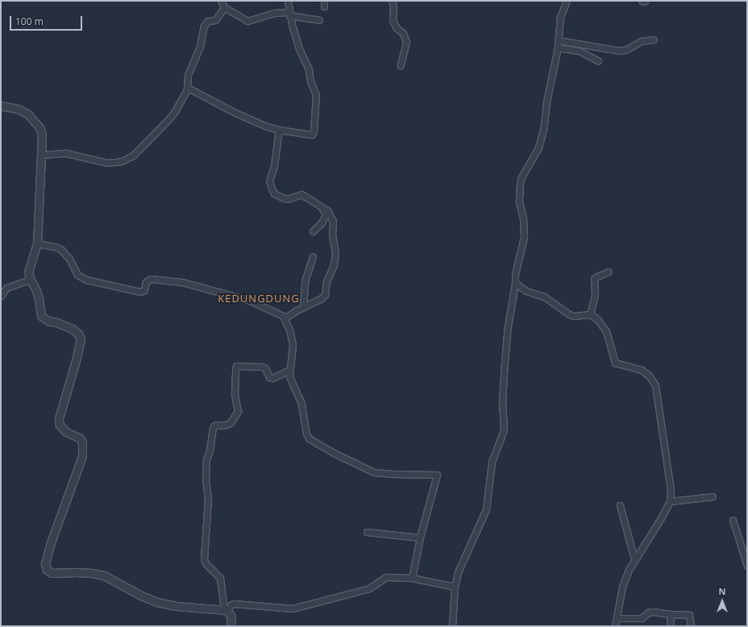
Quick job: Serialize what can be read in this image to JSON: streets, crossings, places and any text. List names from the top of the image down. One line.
{"districts":["KEDUNGDUNG"],"scale_bar":"100 m","north":"top"}
